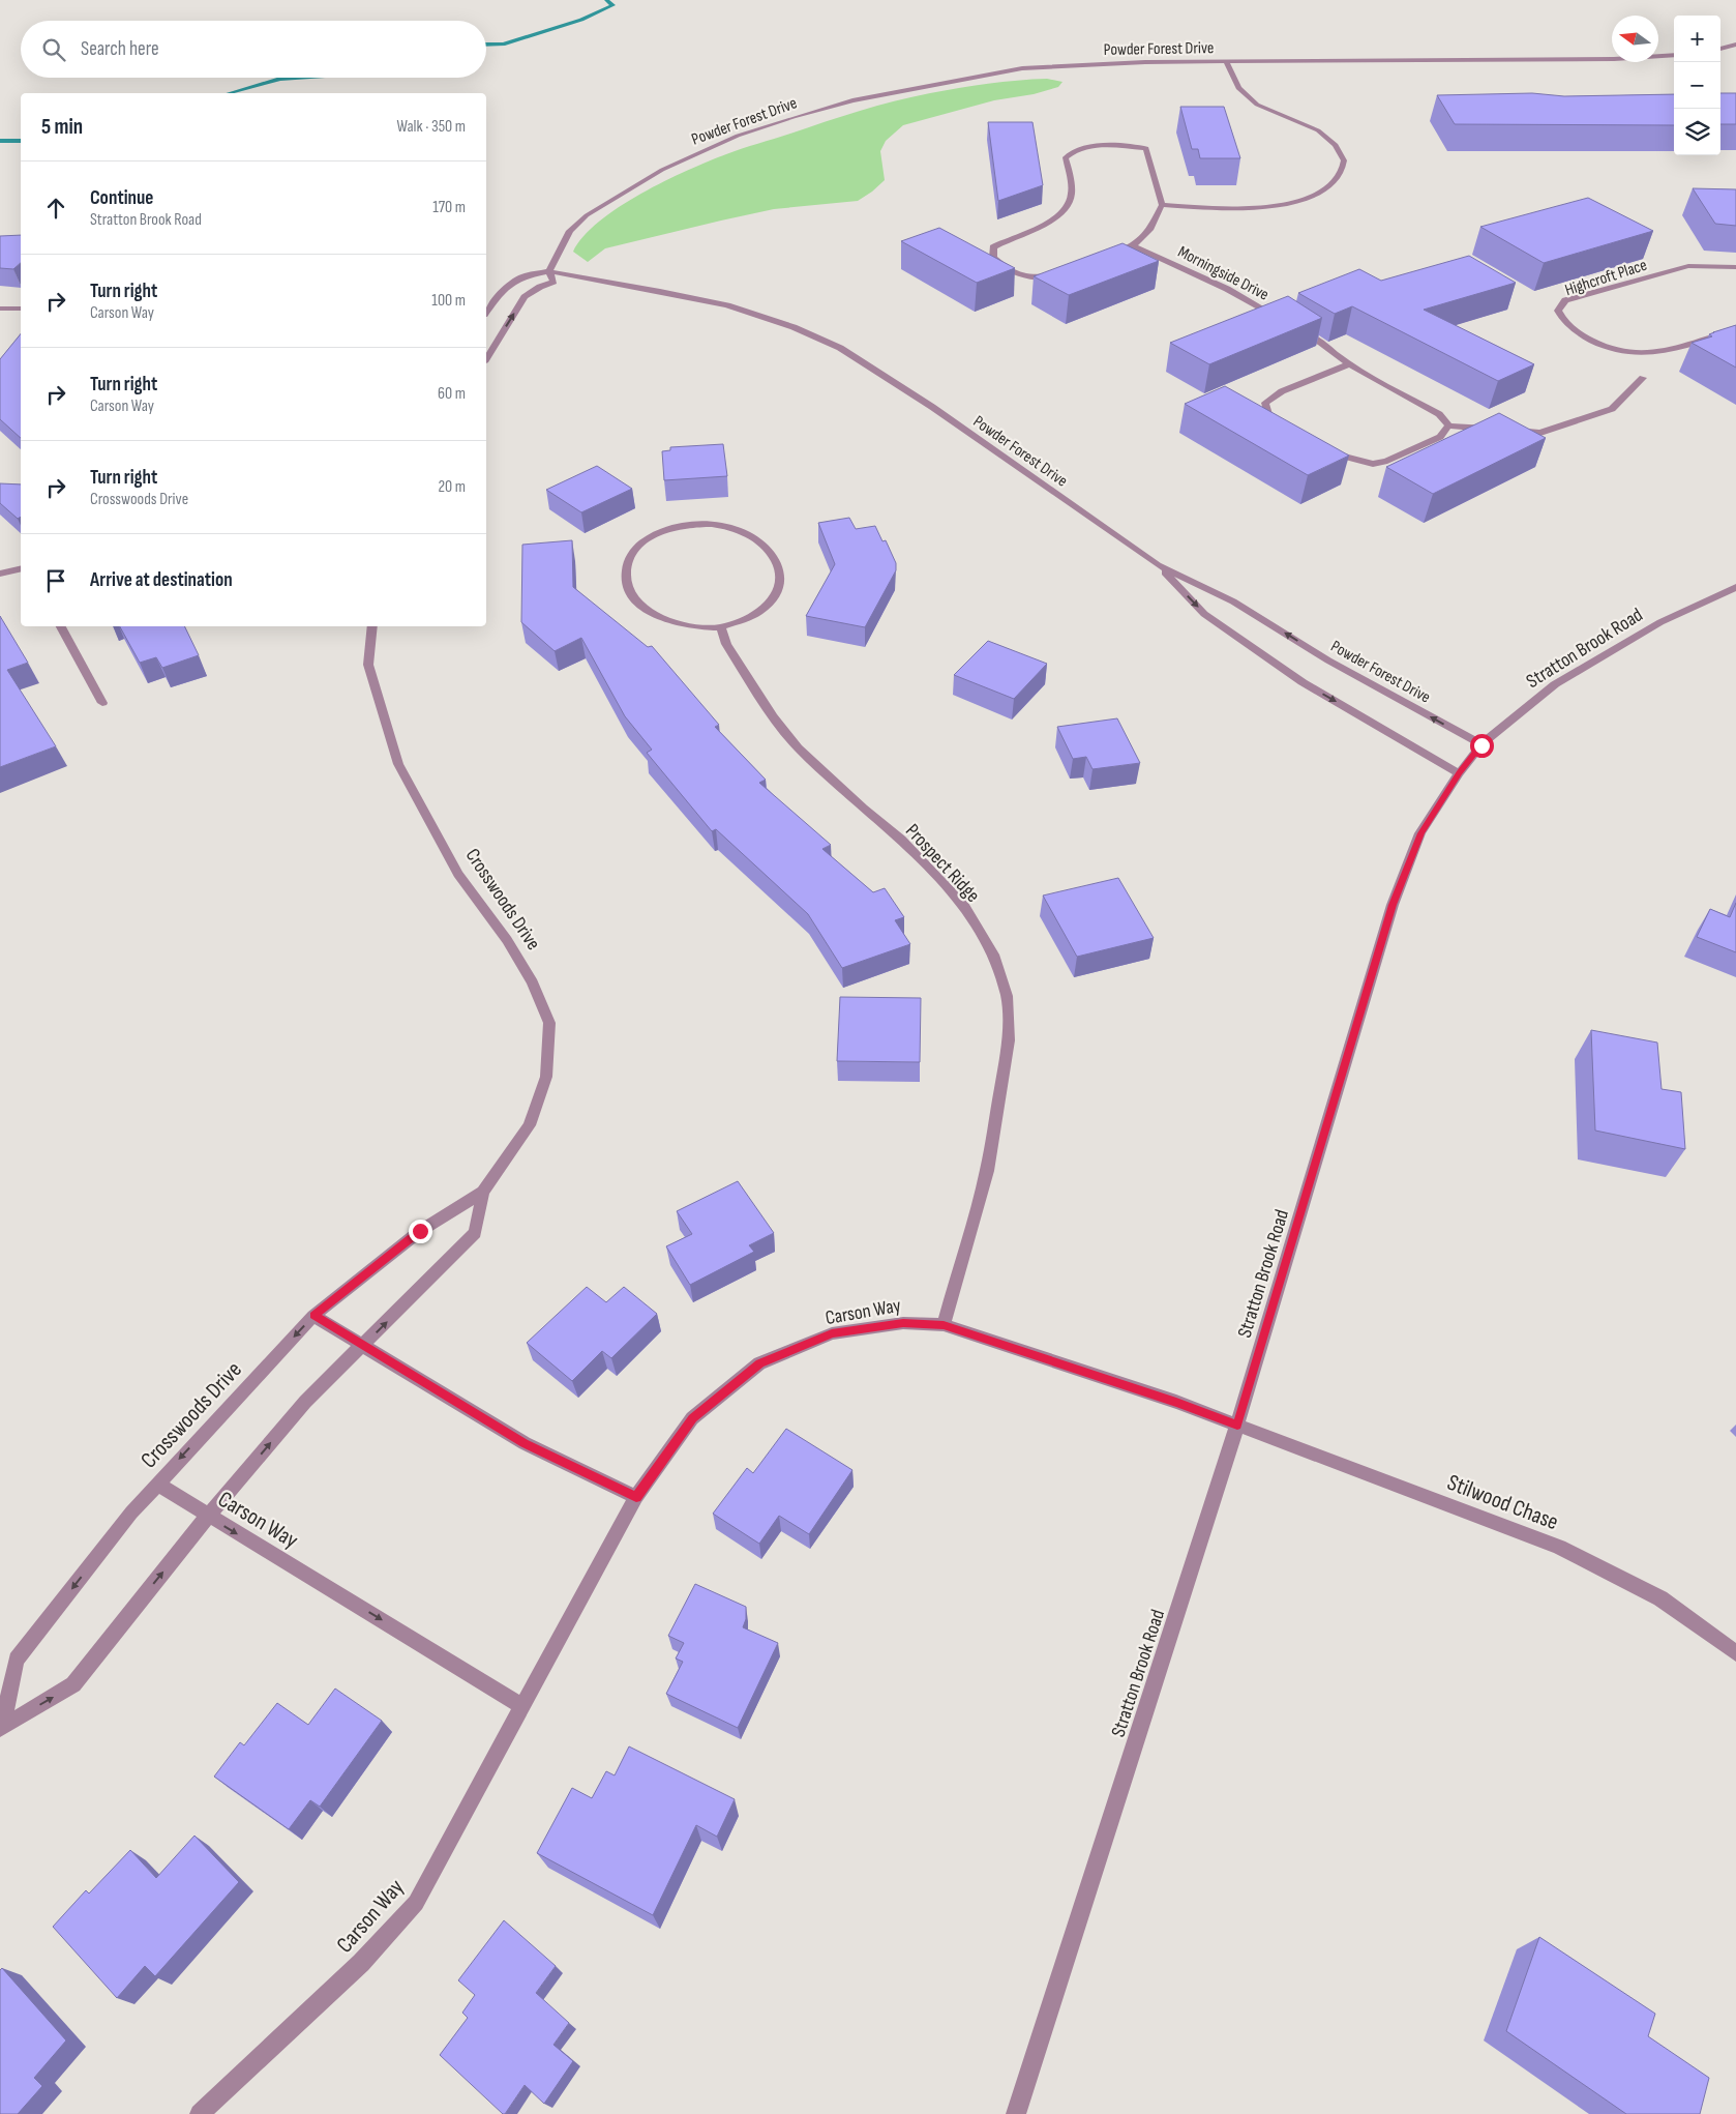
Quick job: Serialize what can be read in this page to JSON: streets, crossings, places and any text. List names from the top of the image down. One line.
{"streets":{"street":["Powder Forest Drive","Morningside Drive","Highcroft Place","Stratton Brook Road","Prospect Ridge","Crosswoods Drive","Carson Way","Stilwood Chase"]},"crossings":[["Powder Forest Drive","Stratton Brook Road"],["Stratton Brook Road","Carson Way"],["Stratton Brook Road","Stilwood Chase"],["Prospect Ridge","Carson Way"],["Crosswoods Drive","Carson Way"],["Carson Way","Stilwood Chase"]],"north":"left","page":{"map_buttons":["+","−"],"search":"Search here","heading":["5 min","Walk · 350 m"],"list":[["Continue","Stratton Brook Road","170 m"],["Turn right","Carson Way","100 m"],["Turn right","Carson Way","60 m"],["Turn right","Crosswoods Drive","20 m"],"Arrive at destination"]}}
